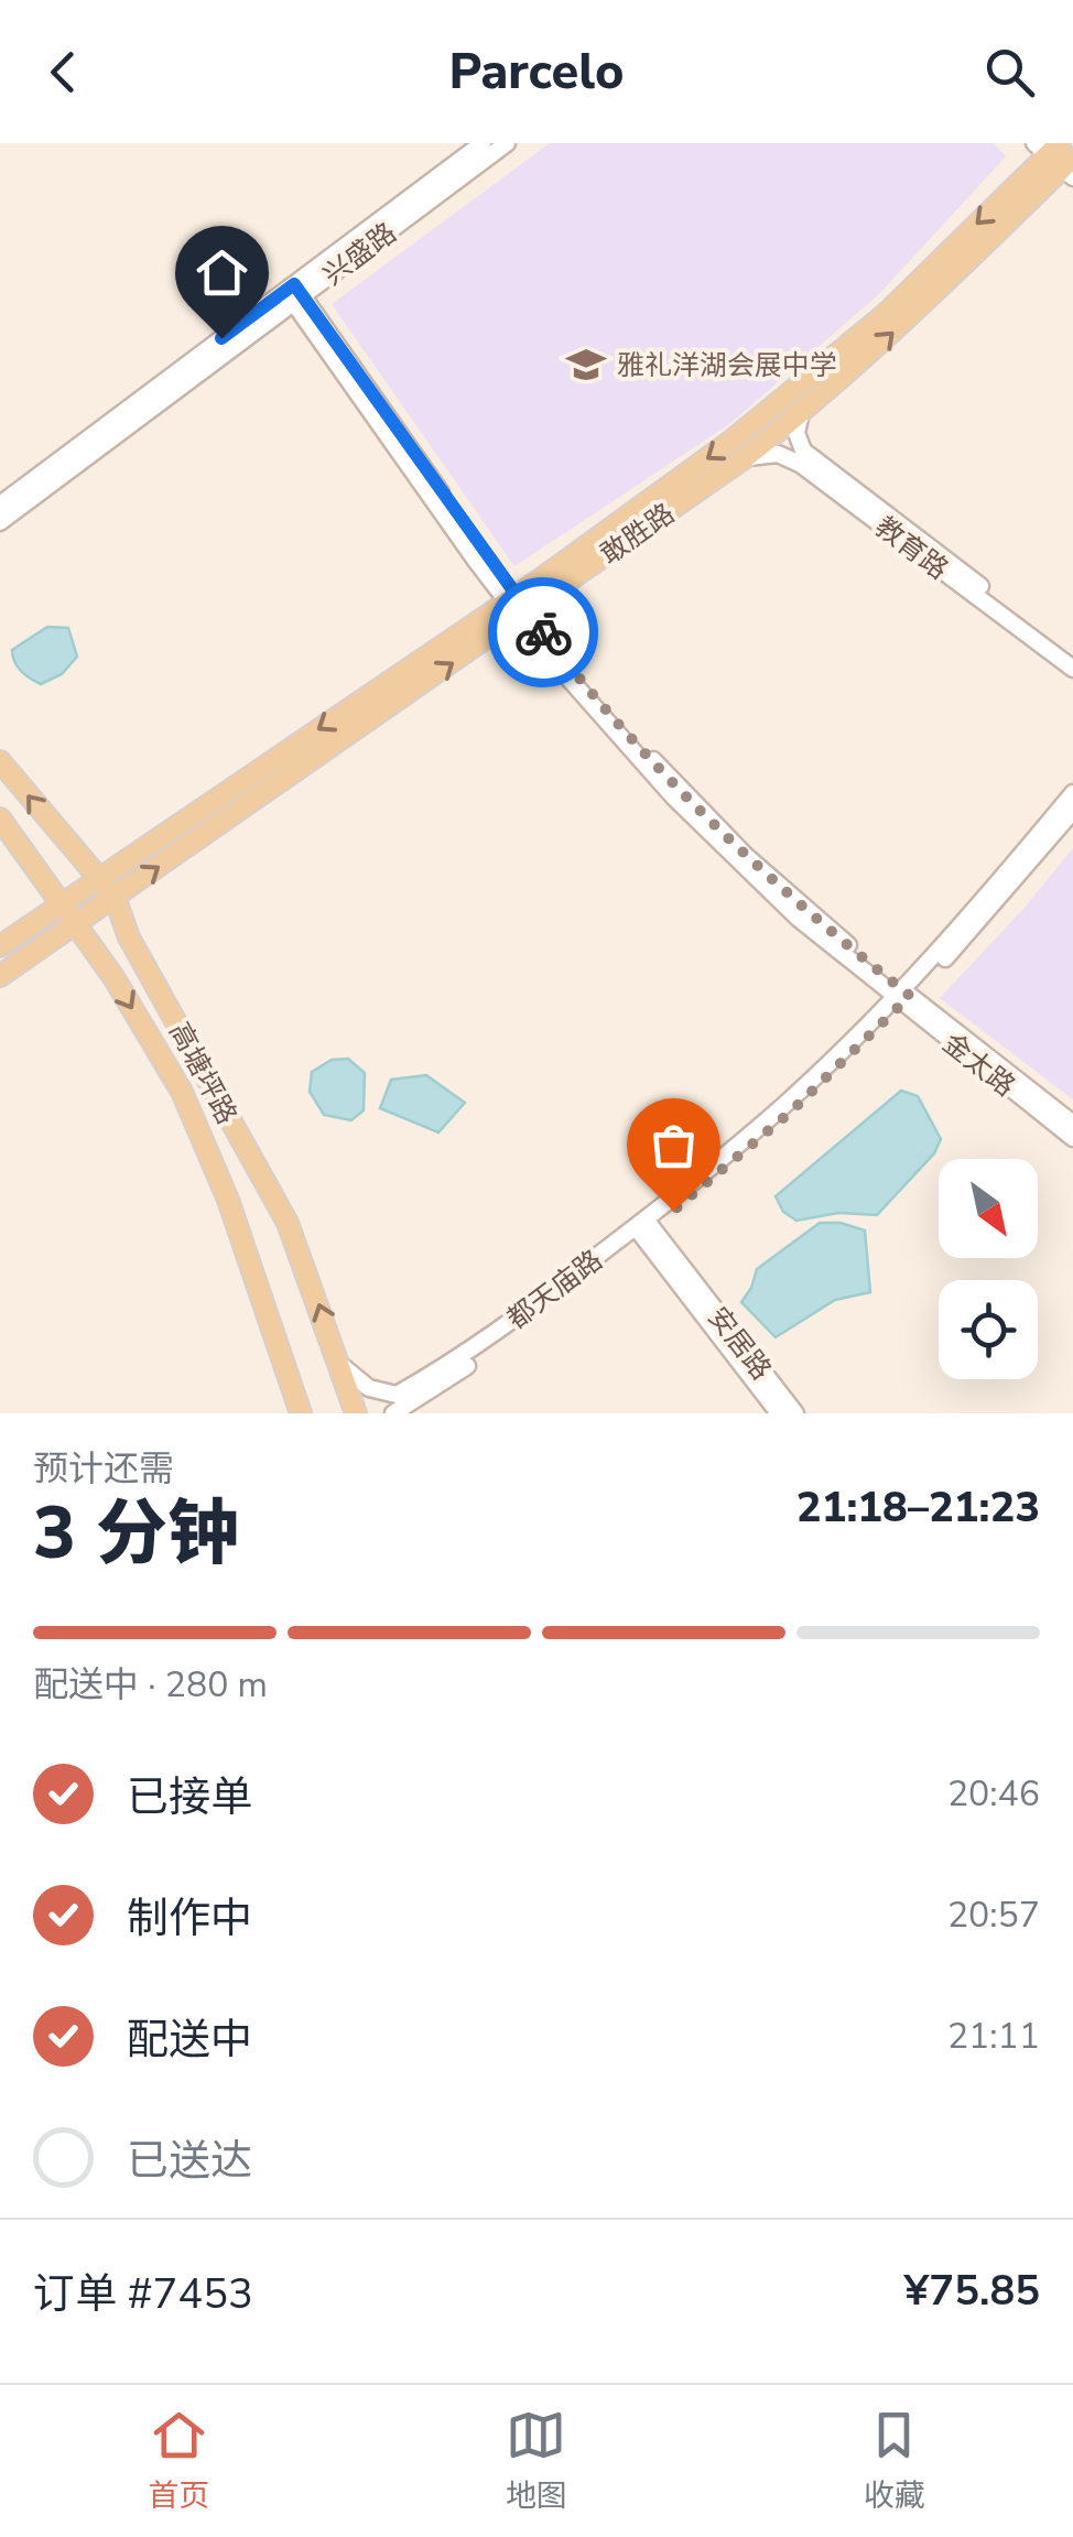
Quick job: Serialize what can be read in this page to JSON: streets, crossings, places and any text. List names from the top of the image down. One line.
{"streets":{"main road":["敢胜路","高塘坪路"],"street":["兴盛路","教育路","金太路","都天庙路","安居路"]},"crossings":[["兴盛路","金太路"],["敢胜路","教育路"],["敢胜路","金太路"],["敢胜路","高塘坪路"],["金太路","都天庙路"],["高塘坪路","都天庙路"],["都天庙路","安居路"]],"places":{"school or university":["雅礼洋湖会展中学"]},"north":"bottom right","page":{"header":"Parcelo","heading":["3 分钟","预计还需","21:18–21:23"],"panel":["订单 #7453","¥75.85"],"bar":"配送中 · 280 m","list":[["已接单","20:46"],["制作中","20:57"],["配送中","21:11"],"已送达"],"tabs":["首页","地图","收藏"]}}
